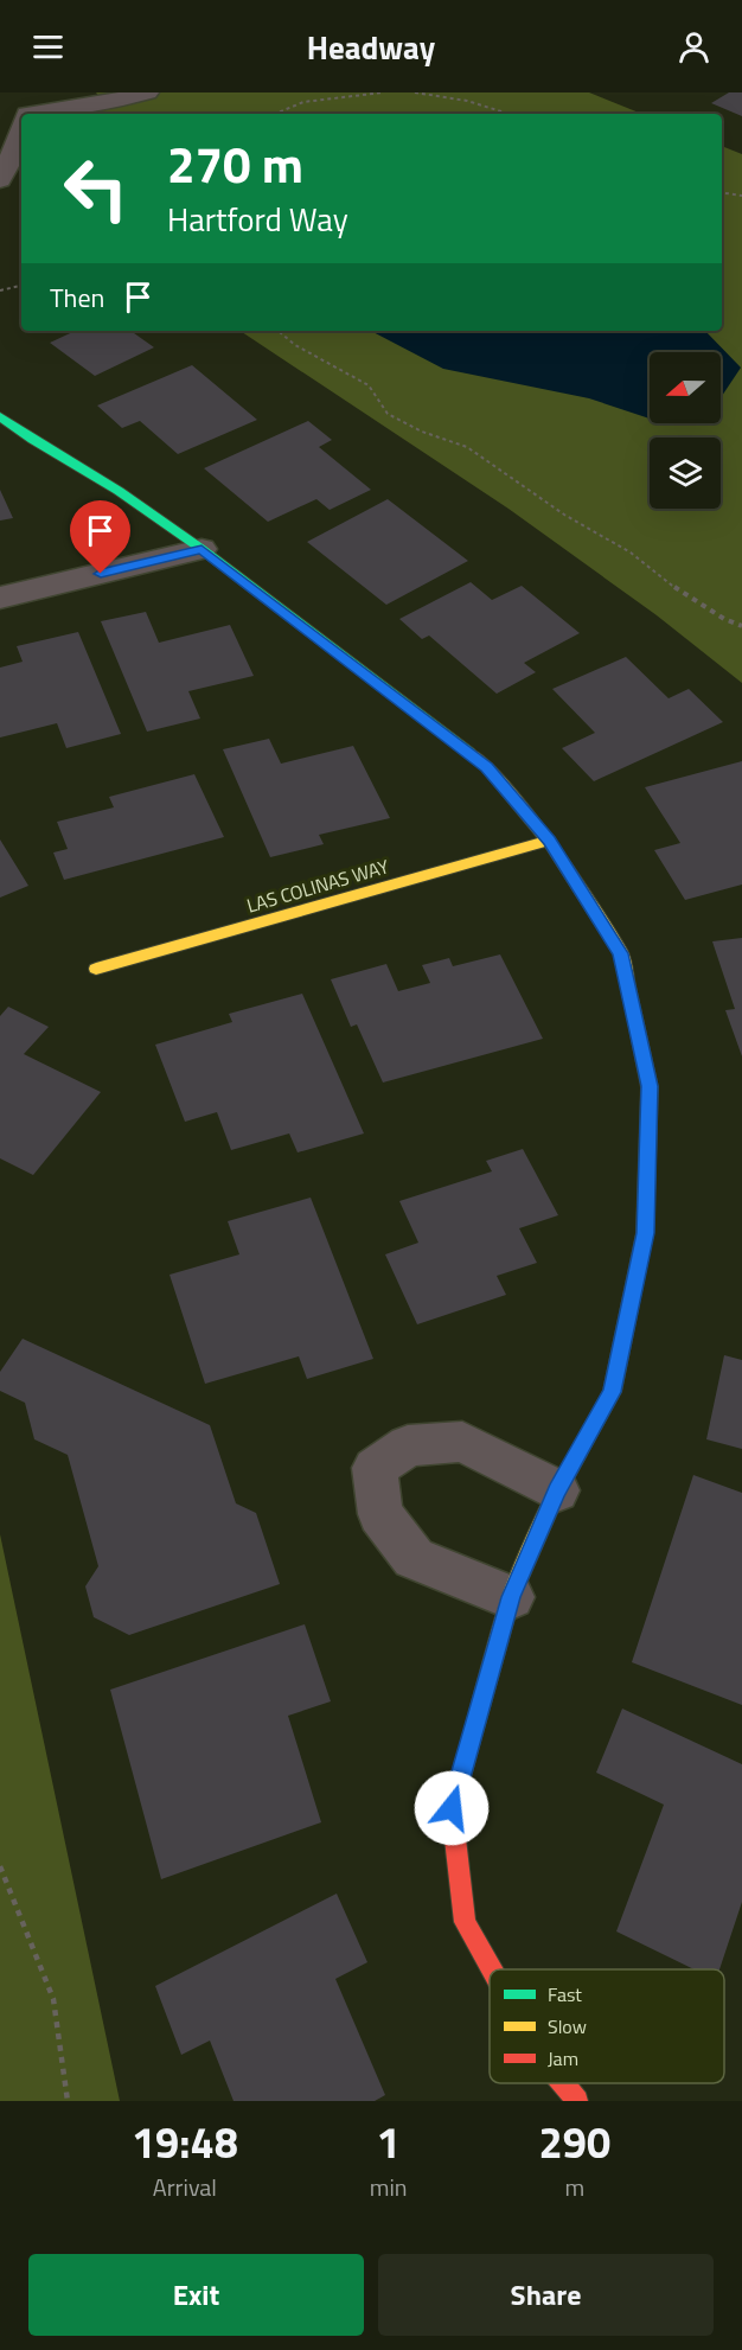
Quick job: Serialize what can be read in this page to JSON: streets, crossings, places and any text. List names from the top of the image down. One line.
{"streets":{"street":["LAS COLINAS WAY"]},"legend":["Fast","Slow","Jam"],"north":"left","page":{"header":"Headway","turn":["270 m","Hartford Way"],"then":"Then","eta":["19:48","Arrival","1","min","290","m"],"buttons":["Exit","Share"]}}
